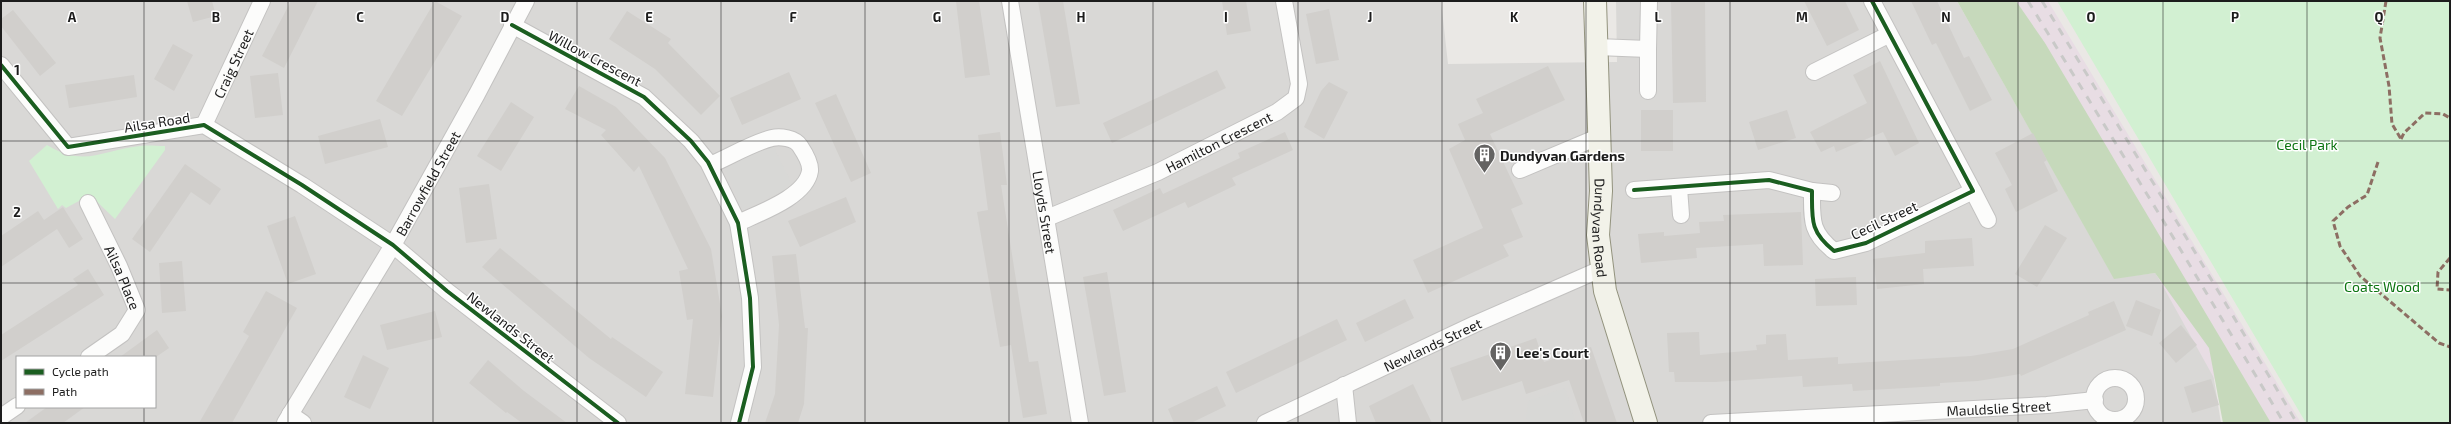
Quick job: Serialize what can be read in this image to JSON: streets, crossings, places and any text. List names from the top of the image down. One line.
{"streets":{"main road":["Dundyvan Road"],"street":["Willow Crescent","Craig Street","Ailsa Road","Hamilton Crescent","Barrowfield Street","Lloyds Street","Cecil Street","Ailsa Place","Newlands Street","Mauldslie Street"]},"crossings":[["Willow Crescent","Barrowfield Street"],["Craig Street","Ailsa Road"],["Ailsa Road","Barrowfield Street"],["Ailsa Road","Newlands Street"],["Hamilton Crescent","Lloyds Street"],["Barrowfield Street","Newlands Street"],["Dundyvan Road","Newlands Street"]],"parks":["Cecil Park","Coats Wood"],"places":{"building":["Dundyvan Gardens","Lee's Court"]},"legend":["Cycle path","Path"],"grid":{"columns":["A","B","C","D","E","F","G","H","I","J","K","L","M","N","O","P","Q"],"rows":["1","2"]}}
